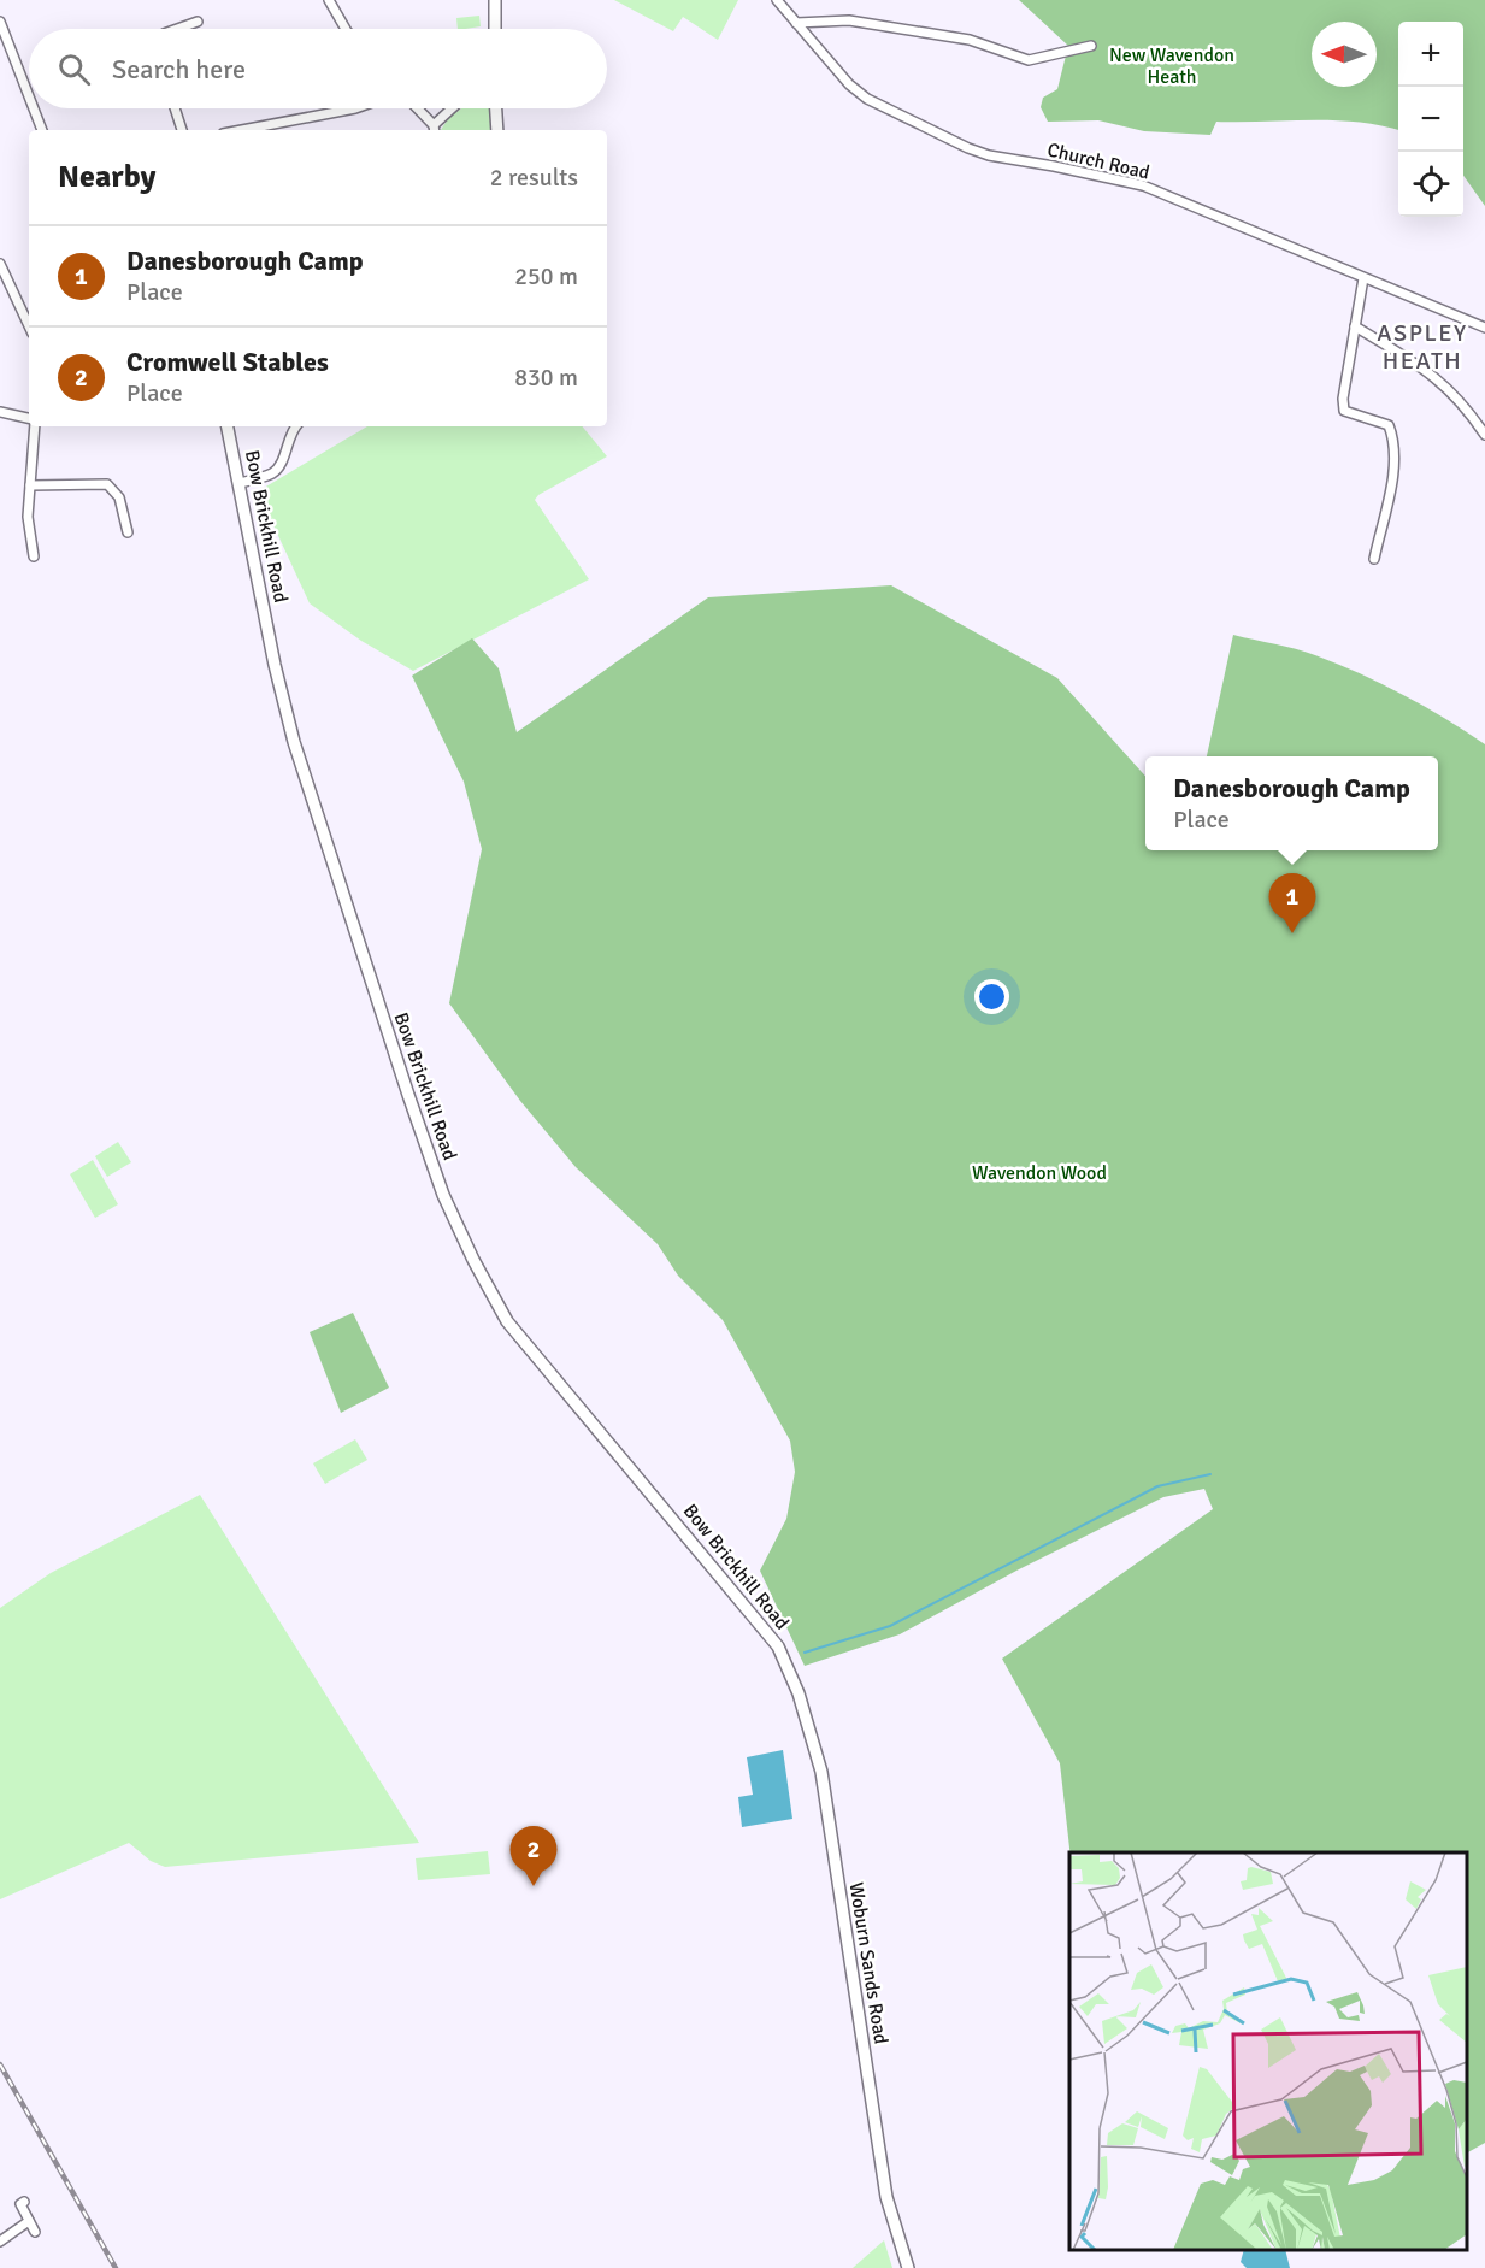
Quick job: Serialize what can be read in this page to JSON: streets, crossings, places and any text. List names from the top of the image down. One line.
{"streets":{"street":["Church Road","Bow Brickhill Road","Woburn Sands Road"]},"crossings":[["Bow Brickhill Road","Woburn Sands Road"]],"districts":["ASPLEY HEATH"],"parks":["New Wavendon Heath","Wavendon Wood"],"north":"left","page":{"map_buttons":["+","−"],"search":"Search here","heading":["Nearby","2 results"],"list":[{"mark":"1","name":"Danesborough Camp","note":"Place","value":"250 m"},{"mark":"2","name":"Cromwell Stables","note":"Place","value":"830 m"}],"popup":["Danesborough Camp","Place"],"pins":["1","2"]}}
